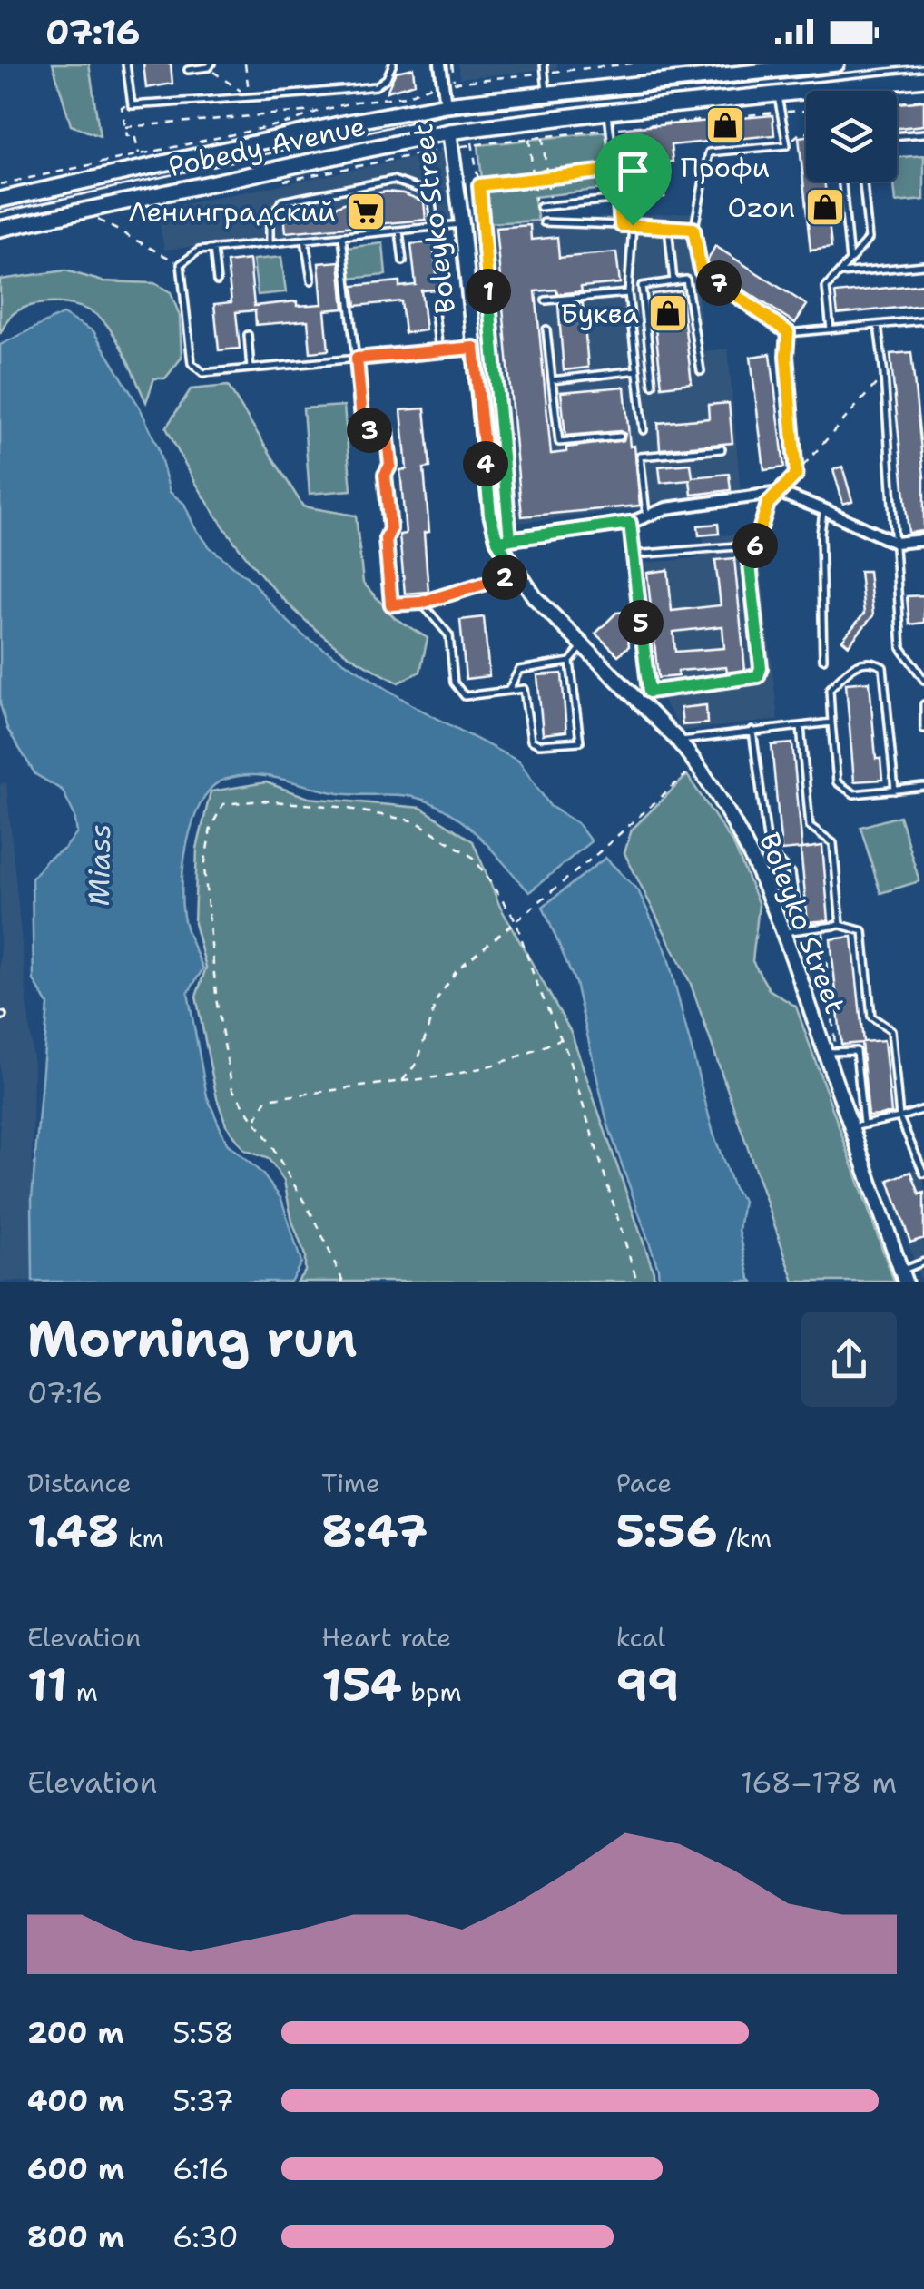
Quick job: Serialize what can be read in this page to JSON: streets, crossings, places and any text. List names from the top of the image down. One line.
{"streets":{"main road":["Pobedy Avenue","Boleyko Street"]},"crossings":[["Pobedy Avenue","Boleyko Street"]],"water":["Miass"],"places":{"shop":["Профи","Ozon","Буква"],"supermarket":["Ленинградский"]},"page":{"status":"07:16","pins":["7","1","3","4","6","2","5"],"heading":["Morning run","07:16"],"stats":[["Distance","1.48 km"],["Time","8:47"],["Pace","5:56 /km"],["Elevation","11 m"],["Heart rate","154 bpm"],["kcal","99"]],"chart":["Elevation","168–178 m"],"list":[{"name":"200 m","note":"5:58"},{"name":"400 m","note":"5:37"},{"name":"600 m","note":"6:16"},{"name":"800 m","note":"6:30"}]}}
